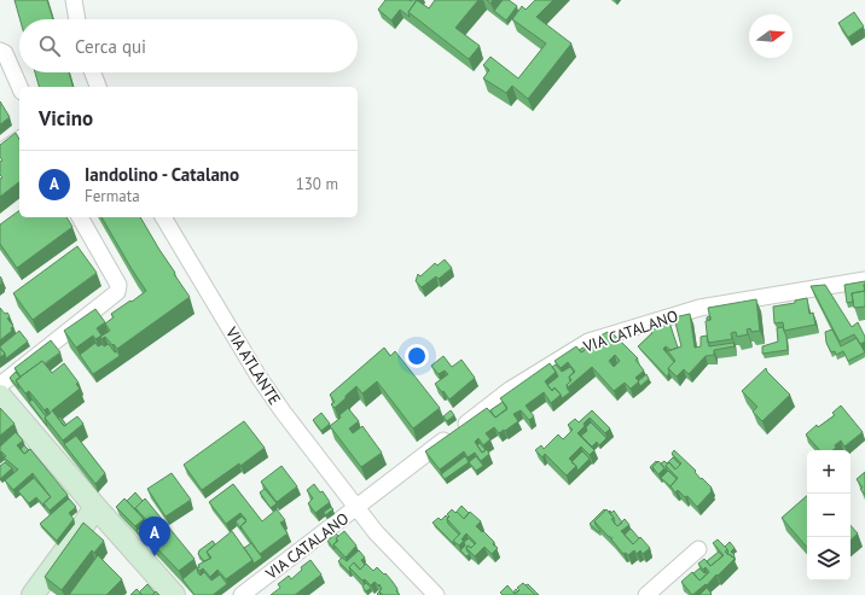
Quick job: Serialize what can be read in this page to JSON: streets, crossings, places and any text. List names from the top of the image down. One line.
{"streets":{"street":["VIA CATALANO","VIA ATLANTE"]},"crossings":[["VIA CATALANO","VIA ATLANTE"]],"north":"right","page":{"search":"Cerca qui","heading":"Vicino","list":[{"mark":"A","name":"Iandolino - Catalano","note":"Fermata","value":"130 m"}],"map_buttons":["+","−"],"pins":"A"}}
